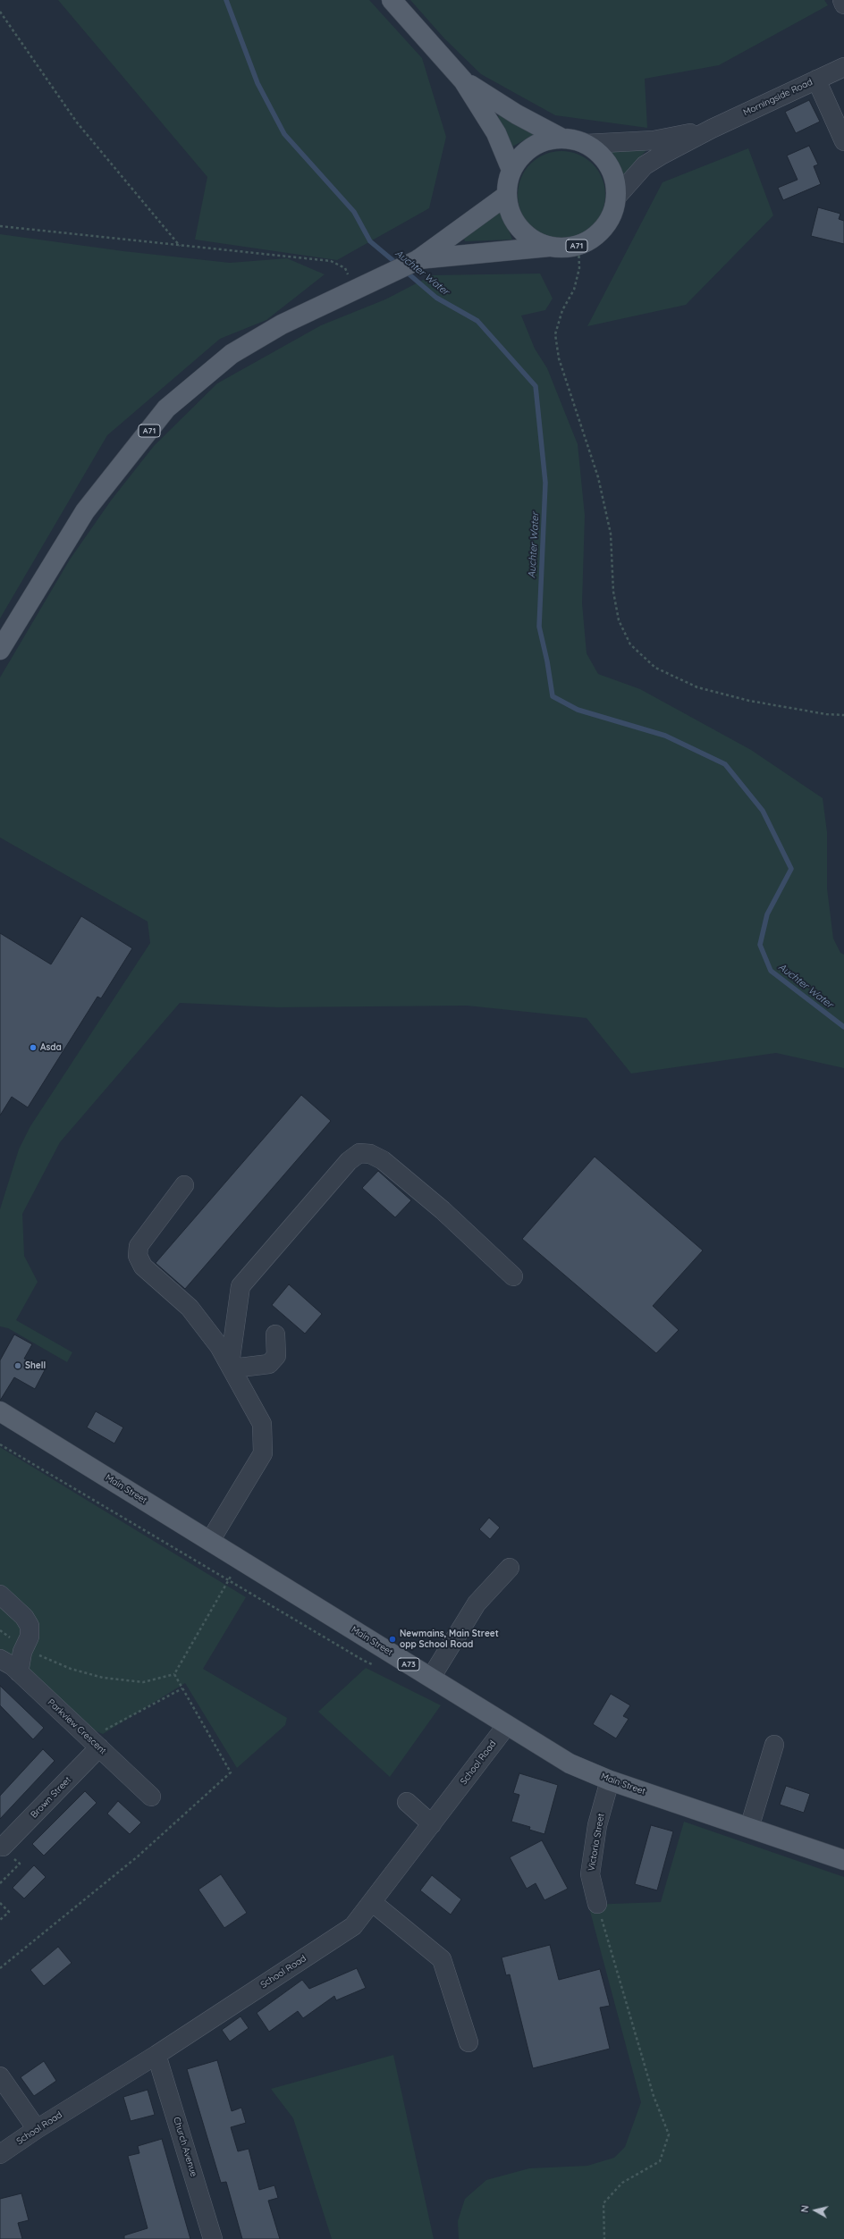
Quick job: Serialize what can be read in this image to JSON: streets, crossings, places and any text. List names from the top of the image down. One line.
{"streets":{"main road":["A71","Main Street","A73"],"street":["Morningside Road","Parkview Crescent","School Road","Brown Street","Victoria Street","Church Avenue"]},"crossings":[["Morningside Road","A71"],["Main Street","School Road"],["Main Street","Victoria Street"],["Parkview Crescent","Brown Street"],["School Road","Church Avenue"]],"water":["Auchter Water"],"places":["Asda","Shell","Newmains, Main Street opp School Road"],"north":"left"}
